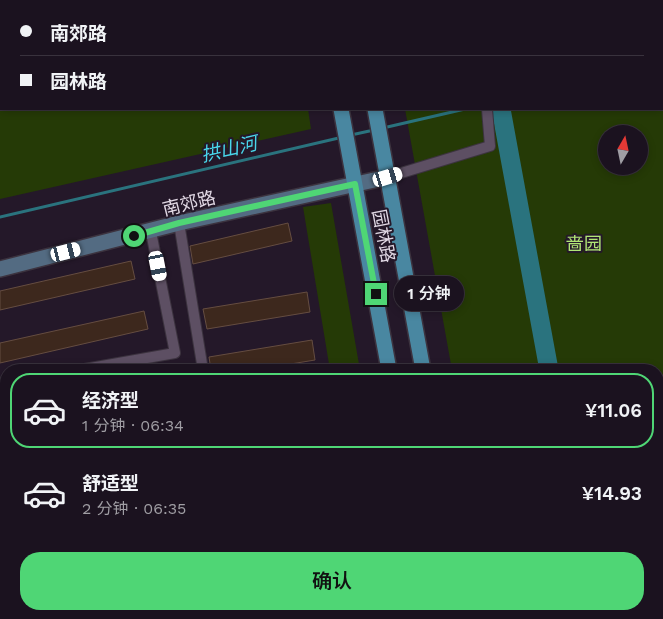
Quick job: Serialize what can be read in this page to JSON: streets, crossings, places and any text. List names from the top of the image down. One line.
{"streets":{"main road":["园林路"],"street":["南郊路"]},"crossings":[["南郊路","园林路"]],"water":["拱山河"],"parks":["啬园"],"north":"top","page":{"banner":["南郊路","园林路"],"bubble":"1 分钟","list":[{"name":"经济型","note":"1 分钟 · 06:34","value":"¥11.06"},{"name":"舒适型","note":"2 分钟 · 06:35","value":"¥14.93"}],"buttons":"确认"}}
